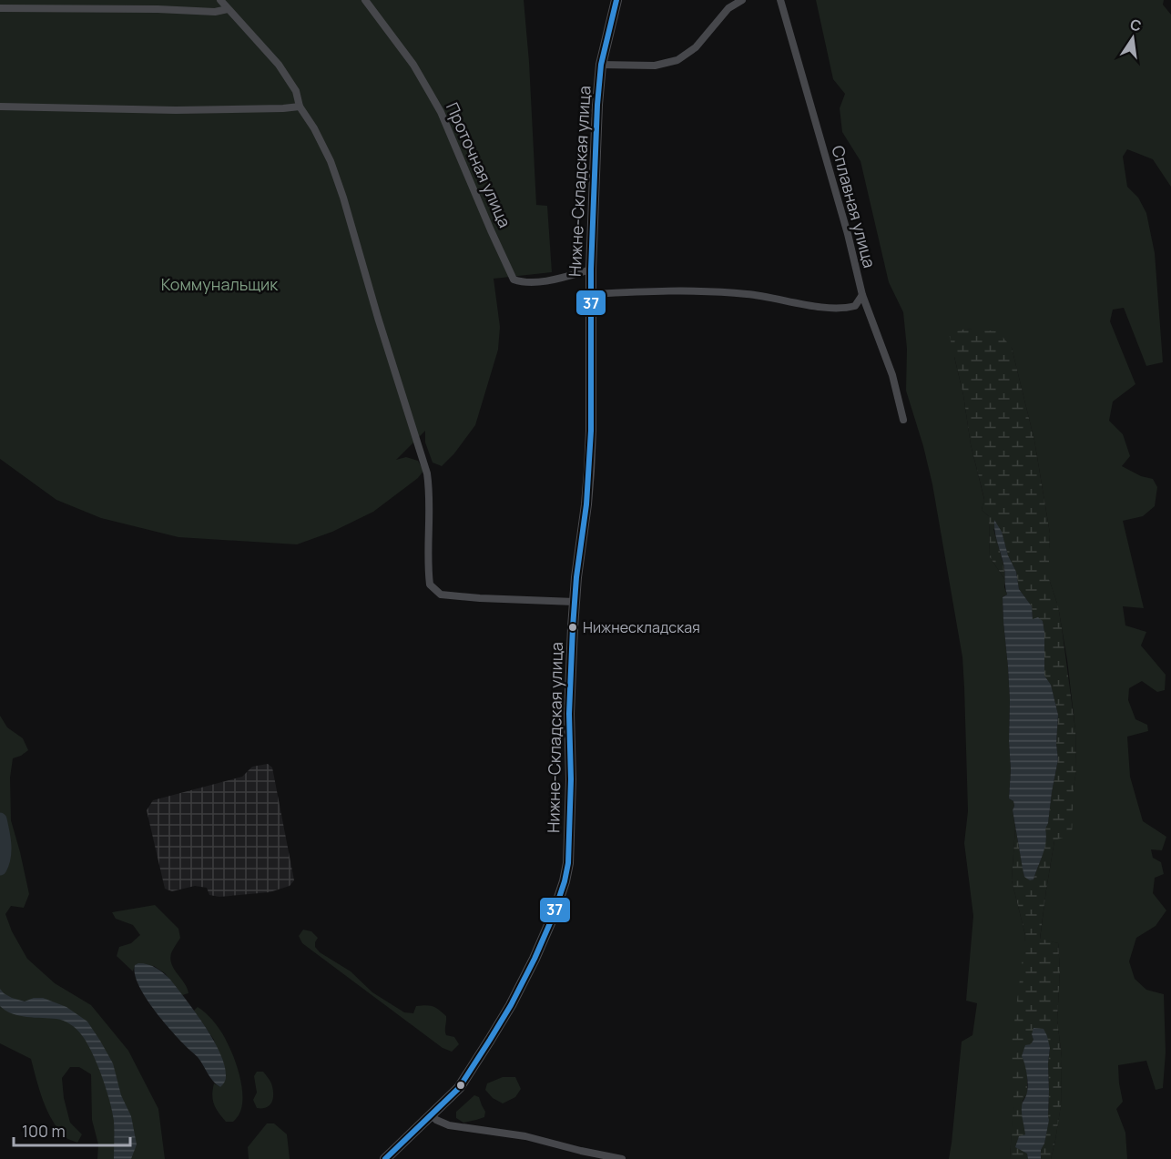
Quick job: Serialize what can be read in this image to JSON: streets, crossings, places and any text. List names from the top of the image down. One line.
{"streets":{"street":["Проточная улица","Нижне-Складская улица","Сплавная улица"]},"crossings":[["Проточная улица","Нижне-Складская улица"]],"parks":["Коммунальщик"],"places":["Нижнескладская"],"lines":["transit line 37"],"scale_bar":"100 m","north":"top"}
